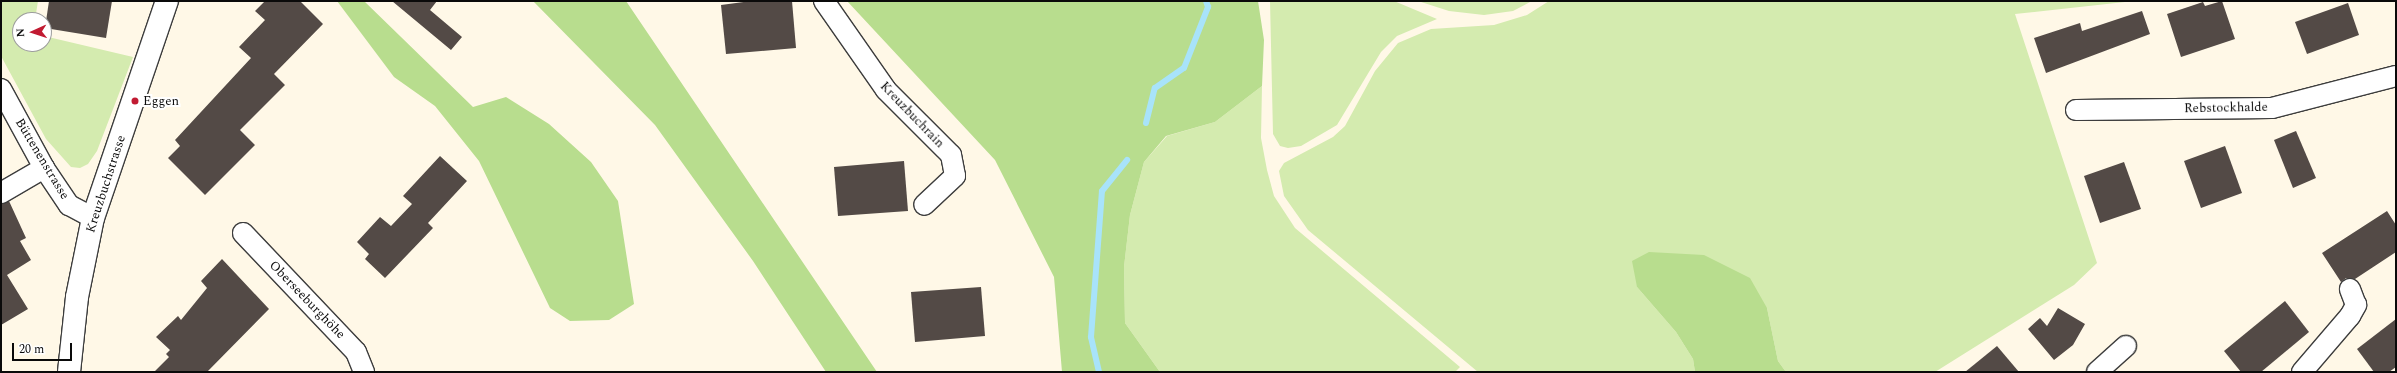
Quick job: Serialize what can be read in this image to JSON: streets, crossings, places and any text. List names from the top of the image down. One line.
{"streets":{"street":["Rebstockhalde","Kreuzbuchrain","Büttenenstrasse","Kreuzbuchstrasse","Oberseeburghöhe"]},"crossings":[["Büttenenstrasse","Kreuzbuchstrasse"]],"places":["Eggen"],"scale_bar":"20 m","north":"left"}
